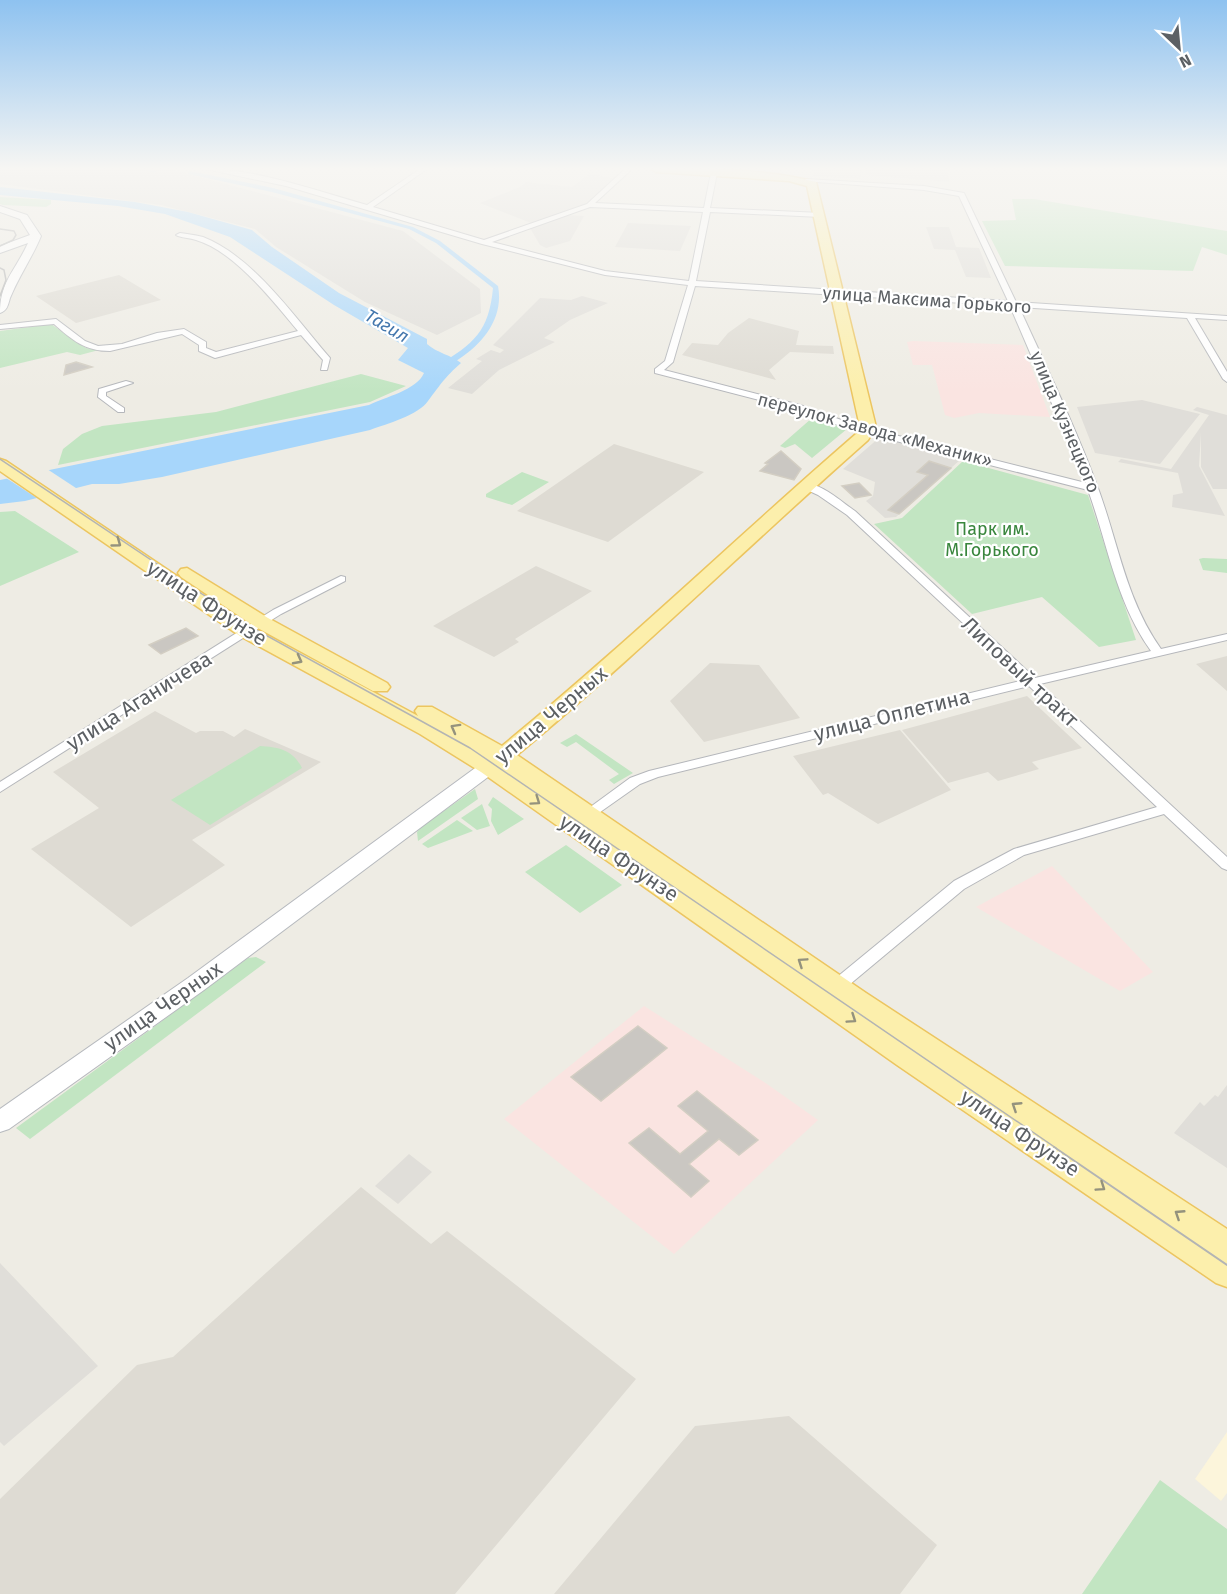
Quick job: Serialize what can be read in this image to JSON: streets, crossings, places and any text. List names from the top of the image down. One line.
{"streets":{"main road":["улица Фрунзе","улица Черных"],"street":["улица Максима Горького","улица Кузнецкого","переулок Завода «Механик»","Липовый тракт","улица Аганичева","улица Оплетина"]},"crossings":[["улица Максима Горького","улица Кузнецкого"],["улица Максима Горького","переулок Завода «Механик»"],["улица Кузнецкого","переулок Завода «Механик»"],["улица Кузнецкого","улица Оплетина"],["переулок Завода «Механик»","улица Черных"],["улица Фрунзе","улица Аганичева"],["улица Фрунзе","улица Черных"],["улица Фрунзе","улица Оплетина"],["Липовый тракт","улица Черных"],["Липовый тракт","улица Оплетина"]],"water":["Тагил"],"parks":["Парк им. М.Горького"],"north":"bottom right"}
